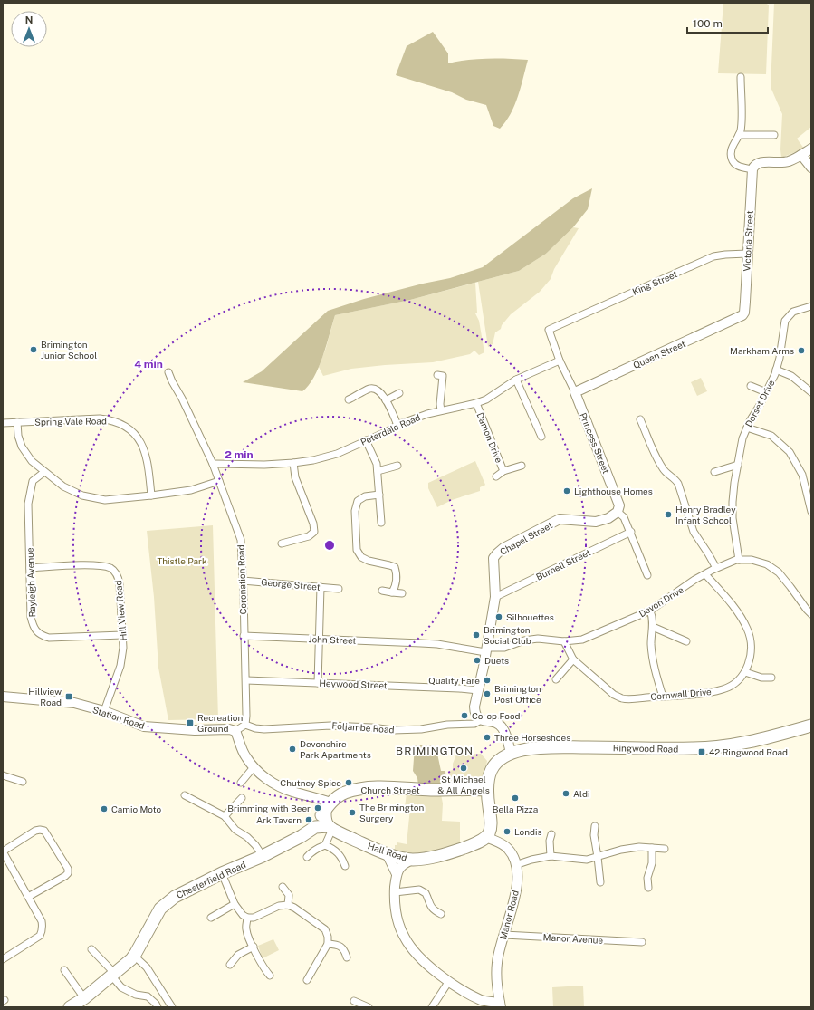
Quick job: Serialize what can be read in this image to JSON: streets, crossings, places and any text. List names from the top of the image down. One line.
{"streets":{"highway":["Ringwood Road","Church Street","Hall Road","Chesterfield Road"],"street":["Victoria Street","King Street","Queen Street","Dorset Drive","Spring Vale Road","Peterdale Road","Damon Drive","Princess Street","Chapel Street","Burnell Street","Coronation Road","Rayleigh Avenue","George Street","Devon Drive","Hill View Road","John Street","Heywood Street","Cornwall Drive","Station Road","Foljambe Road","Manor Road","Manor Avenue"]},"crossings":[["Victoria Street","King Street"],["Victoria Street","Queen Street"],["King Street","Princess Street"],["Queen Street","Princess Street"],["Dorset Drive","Devon Drive"],["Peterdale Road","Damon Drive"],["Peterdale Road","Princess Street"],["Peterdale Road","Coronation Road"],["Princess Street","Chapel Street"],["Princess Street","Burnell Street"],["Chapel Street","Burnell Street"],["Chapel Street","Devon Drive"],["Chapel Street","John Street"],["Chapel Street","Heywood Street"],["Chapel Street","Foljambe Road"],["Coronation Road","George Street"],["Coronation Road","John Street"],["Coronation Road","Heywood Street"],["Coronation Road","Foljambe Road"],["Rayleigh Avenue","Hill View Road"],["Devon Drive","John Street"],["Devon Drive","Cornwall Drive"],["Hill View Road","Station Road"],["Ringwood Road","Church Street"],["Church Street","Chesterfield Road"],["Hall Road","Chesterfield Road"],["Hall Road","Manor Road"],["Manor Road","Manor Avenue"]],"districts":["BRIMINGTON"],"parks":["Thistle Park"],"places":{"other":["Brimington Junior School","Markham Arms","Lighthouse Homes","Henry Bradley Infant School","Silhouettes","Brimington Social Club","Duets","Quality Fare","Brimington Post Office","Co-op Food","Three Horseshoes","Devonshire Park Apartments","St Michael & All Angels","Chutney Spice","Aldi","Bella Pizza","Brimming with Beer","Camio Moto","The Brimington Surgery","Ark Tavern","Londis"],"transit":["Hillview Road","Recreation Ground","42 Ringwood Road"]},"scale_bar":"100 m","north":"top","rings":["4 min","2 min"]}
